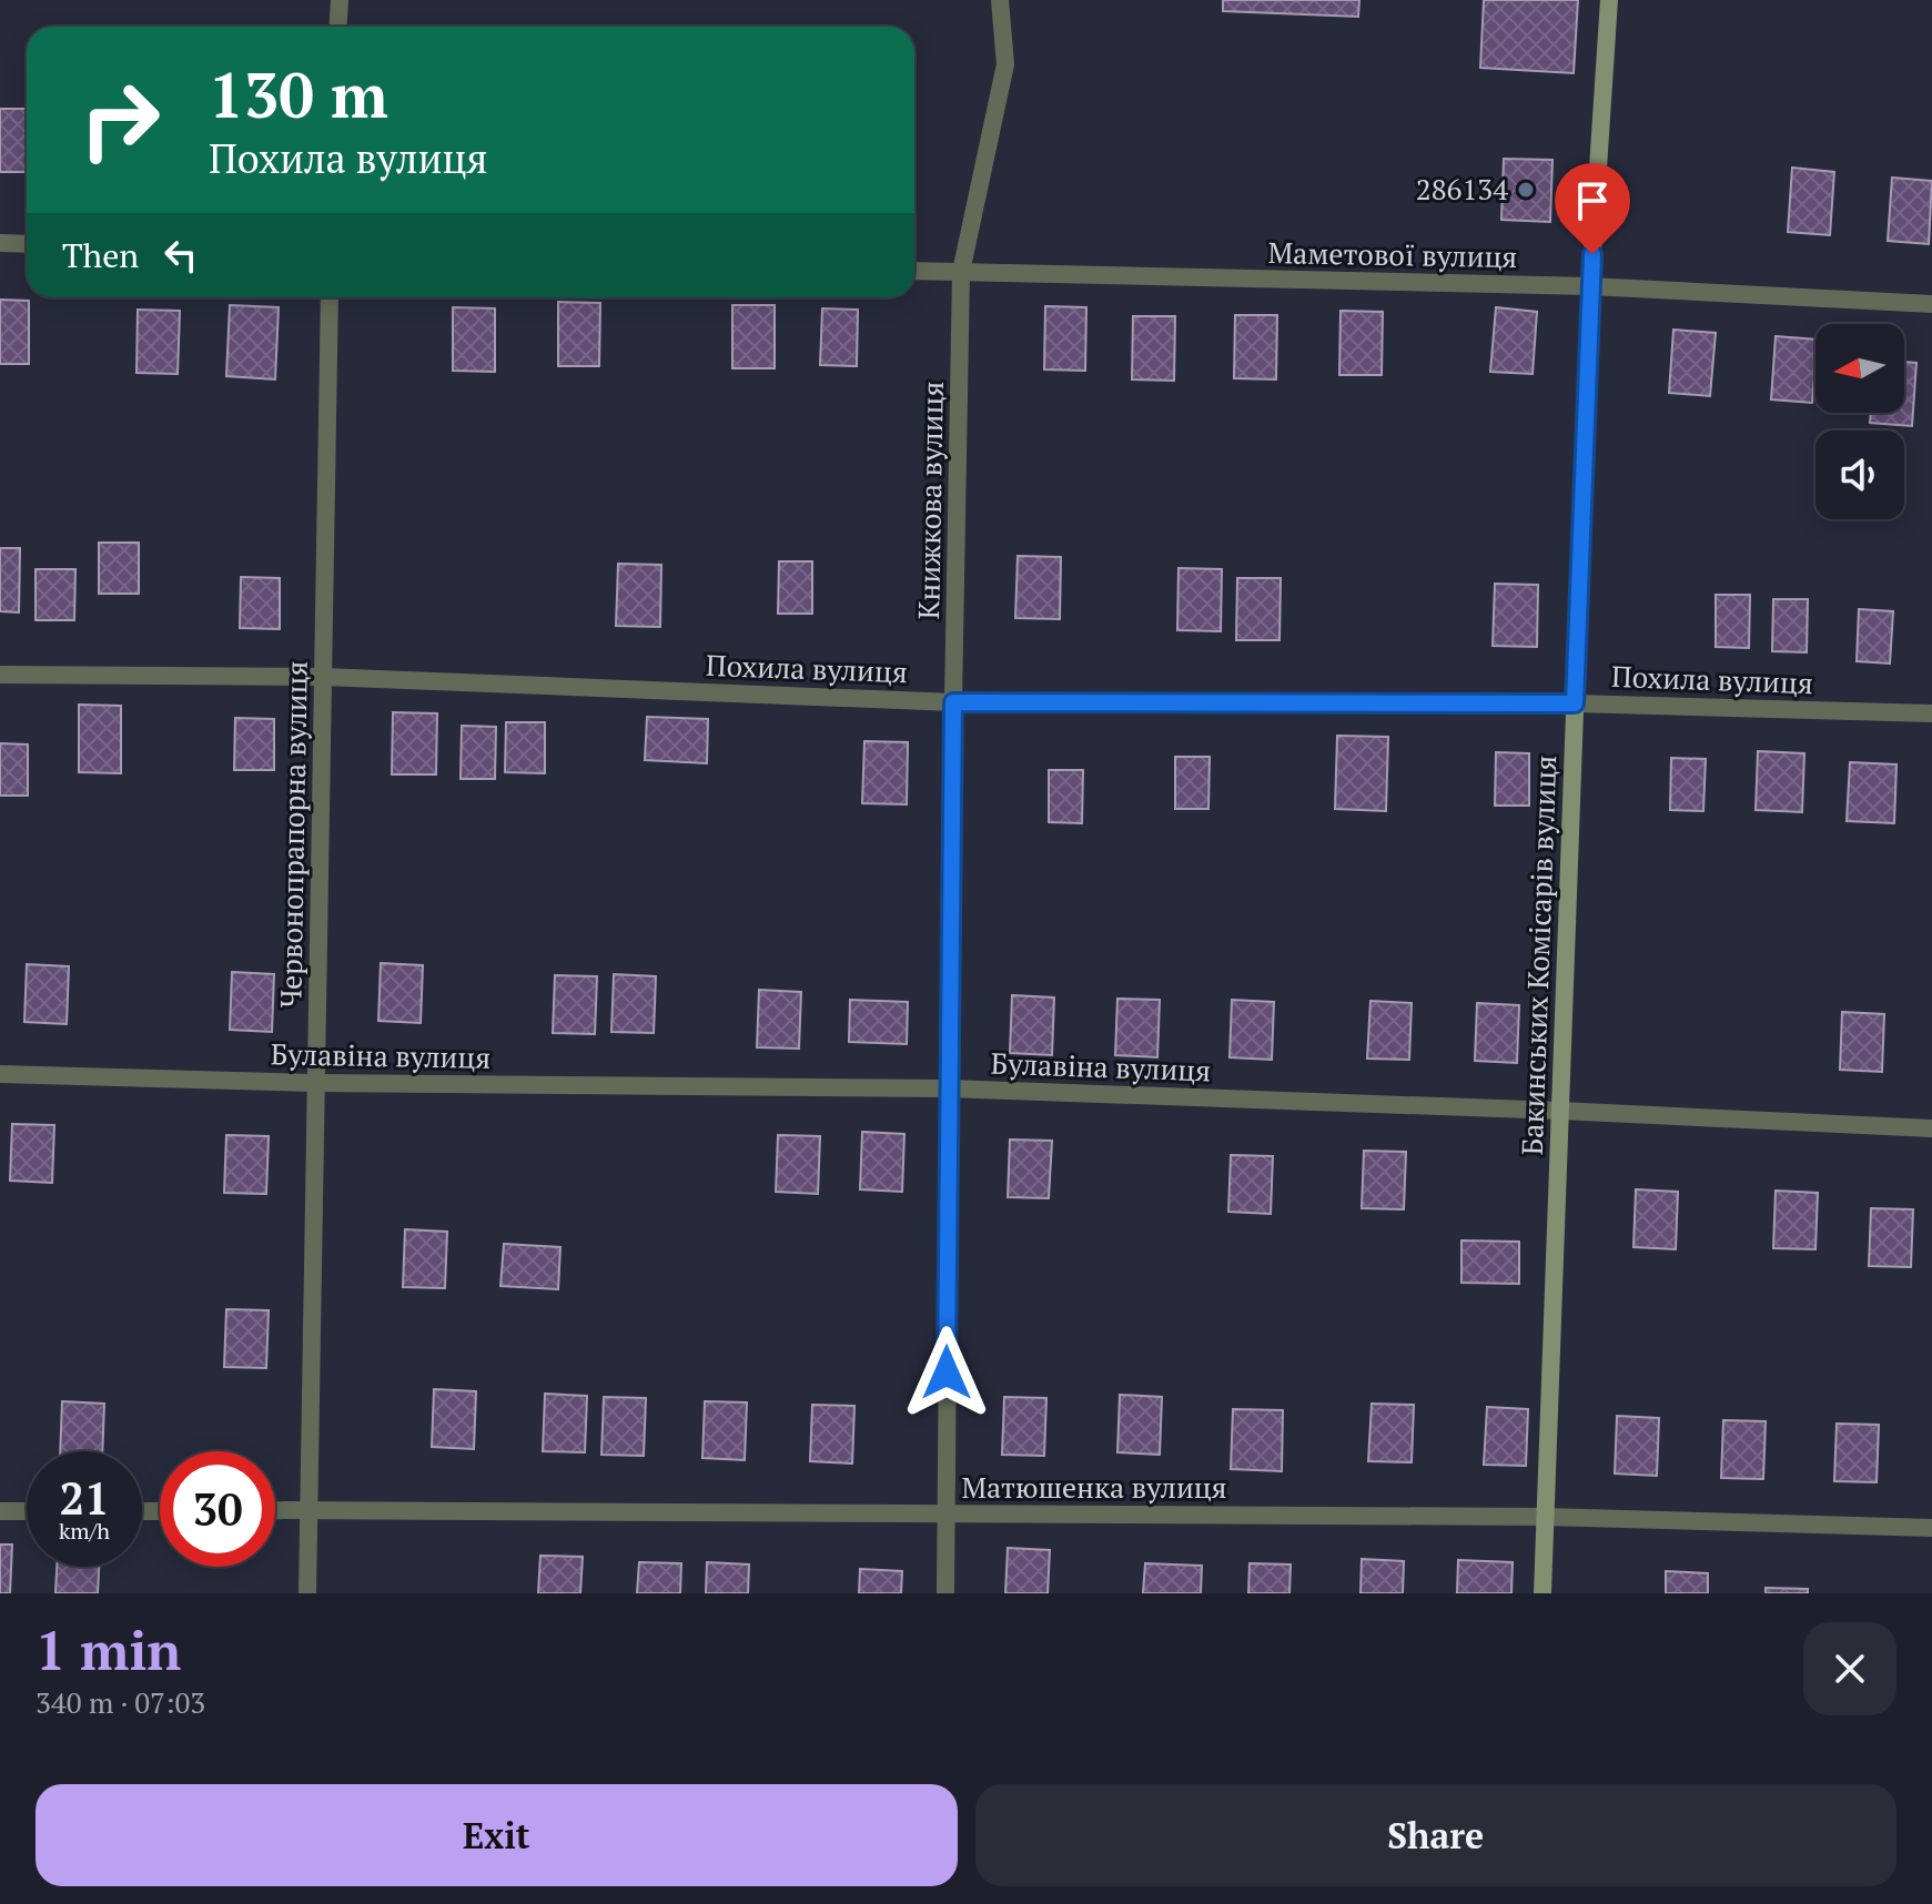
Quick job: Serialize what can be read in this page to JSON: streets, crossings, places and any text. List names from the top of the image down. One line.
{"streets":{"street":["Маметової вулиця","Книжкова вулиця","Похила вулиця","Червонопрапорна вулиця","Бакинських Комісарів вулиця","Булавіна вулиця","Матюшенка вулиця"]},"crossings":[["Маметової вулиця","Книжкова вулиця"],["Маметової вулиця","Бакинських Комісарів вулиця"],["Книжкова вулиця","Похила вулиця"],["Книжкова вулиця","Булавіна вулиця"],["Книжкова вулиця","Матюшенка вулиця"],["Похила вулиця","Червонопрапорна вулиця"],["Похила вулиця","Бакинських Комісарів вулиця"],["Червонопрапорна вулиця","Булавіна вулиця"],["Червонопрапорна вулиця","Матюшенка вулиця"],["Бакинських Комісарів вулиця","Булавіна вулиця"],["Бакинських Комісарів вулиця","Матюшенка вулиця"]],"places":["286134"],"north":"left","page":{"turn":["130 m","Похила вулиця"],"then":"Then","speed":"21 km/h","limit":"30","heading":["1 min","340 m · 07:03"],"buttons":["Exit","Share"]}}
